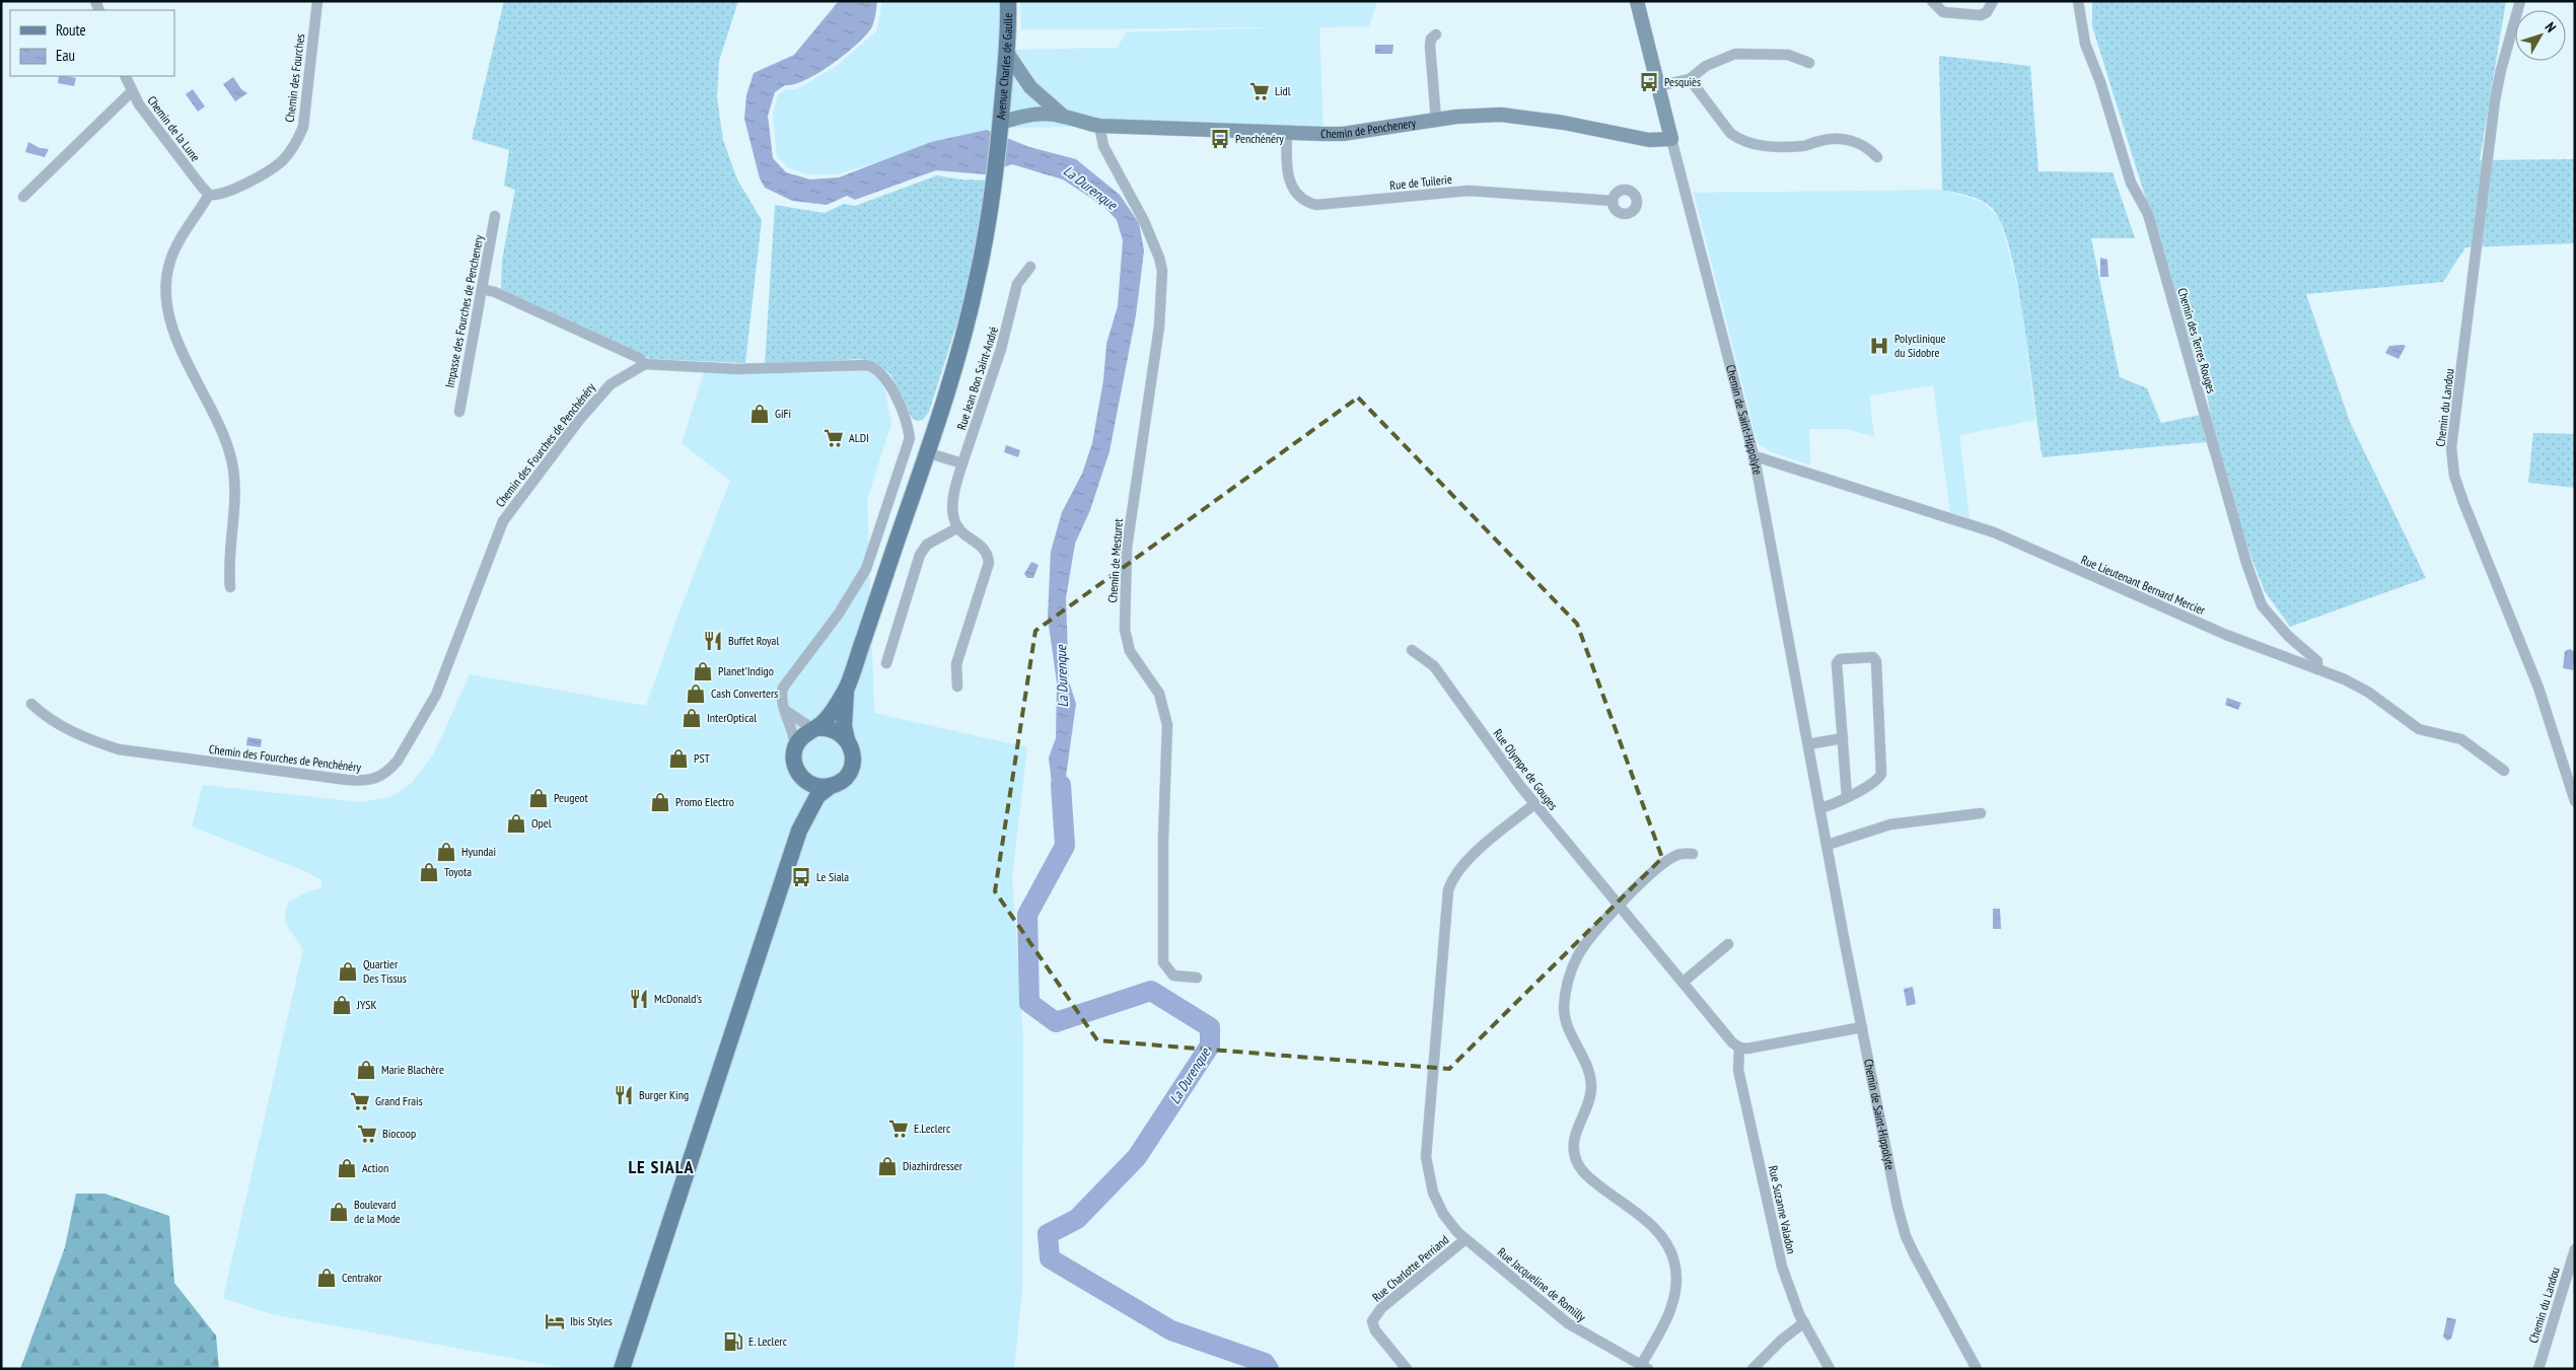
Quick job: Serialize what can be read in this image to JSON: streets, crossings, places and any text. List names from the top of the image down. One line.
{"streets":{"main road":["Avenue Charles de Gaulle"],"street":["Chemin des Fourches","Chemin de Penchenery","Chemin de la Lune","Rue de Tuilerie","Impasse des Fourches de Penchenery","Chemin des Terres Rouges","Rue Jean Bon Saint-André","Chemin du Landou","Chemin de Saint-Hippolyte","Chemin des Fourches de Penchénéry","Chemin de Mesturet","Rue Lieutenant Bernard Mercier","Rue Olympe de Gouges","Rue Suzanne Valadon","Rue Charlotte Perriand","Rue Jacqueline de Romilly"]},"crossings":[["Avenue Charles de Gaulle","Chemin de Penchenery"],["Chemin des Fourches","Chemin de la Lune"],["Chemin de Penchenery","Rue de Tuilerie"],["Chemin de Penchenery","Chemin de Saint-Hippolyte"],["Chemin de Penchenery","Chemin de Mesturet"],["Chemin des Terres Rouges","Rue Lieutenant Bernard Mercier"],["Chemin de Saint-Hippolyte","Rue Lieutenant Bernard Mercier"],["Rue Olympe de Gouges","Rue Suzanne Valadon"],["Rue Olympe de Gouges","Rue Jacqueline de Romilly"],["Rue Charlotte Perriand","Rue Jacqueline de Romilly"]],"districts":["LE SIALA"],"water":["La Durenque"],"places":{"bus stop":["Pesquiès","Penchénéry","Le Siala"],"supermarket":["Lidl","ALDI","Grand Frais","E.Leclerc","Biocoop"],"hospital":["Polyclinique du Sidobre"],"shop":["GiFi","Planet'Indigo","Cash Converters","InterOptical","PST","Peugeot","Promo Electro","Opel","Hyundai","Toyota","Quartier Des Tissus","JYSK","Marie Blachère","Diazhirdresser","Action","Boulevard de la Mode","Centrakor"],"restaurant":["Buffet Royal","McDonald's","Burger King"],"hotel":["Ibis Styles"],"fuel station":["E. Leclerc"]},"legend":["Route","Eau"],"north":"top right"}
